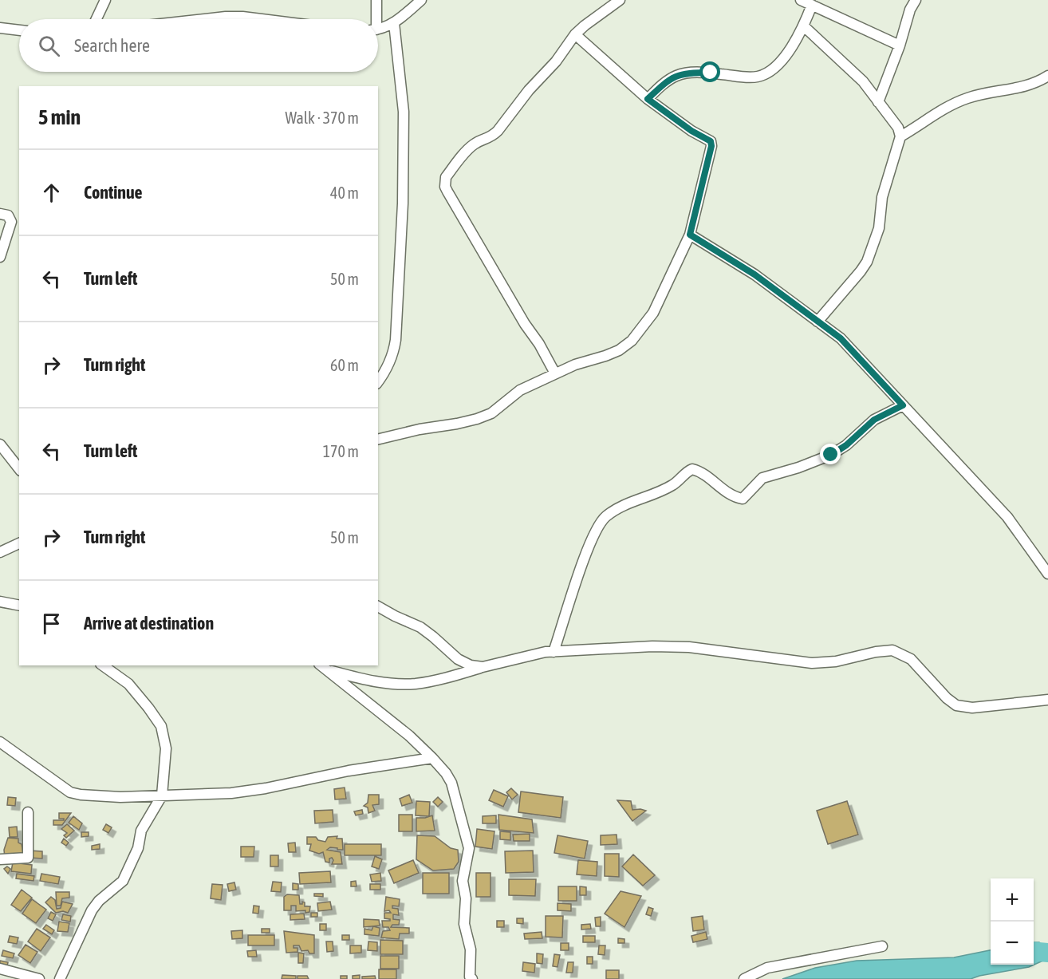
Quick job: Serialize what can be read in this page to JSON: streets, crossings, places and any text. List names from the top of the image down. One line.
{"page":{"search":"Search here","heading":["5 min","Walk · 370 m"],"list":[["Continue","40 m"],["Turn left","50 m"],["Turn right","60 m"],["Turn left","170 m"],["Turn right","50 m"],"Arrive at destination"],"map_buttons":["+","−"]}}
